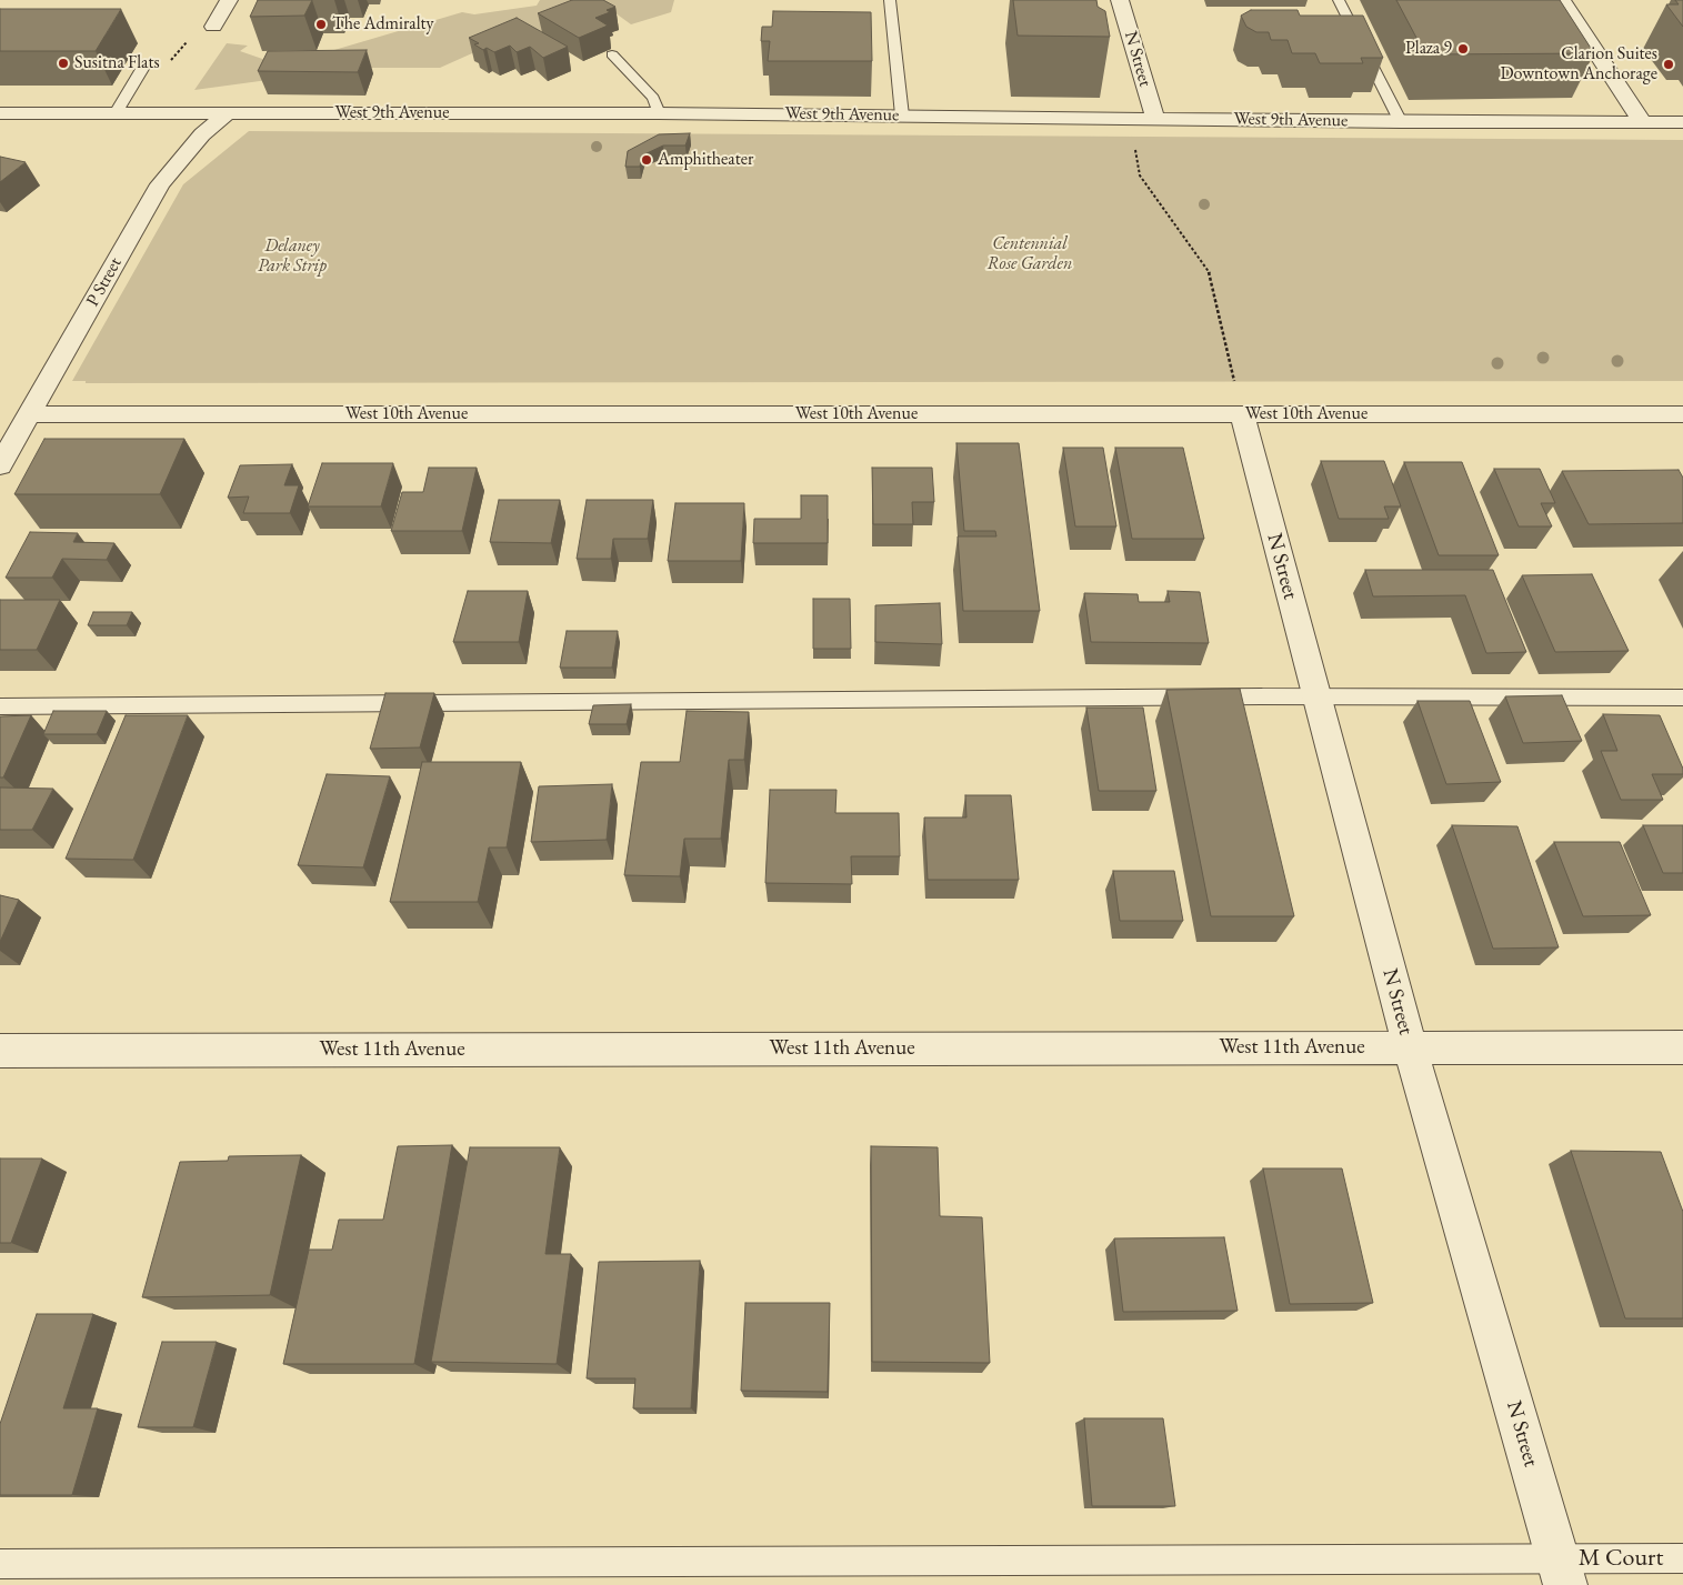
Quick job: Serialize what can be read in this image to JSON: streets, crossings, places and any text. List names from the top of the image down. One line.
{"streets":{"street":["N Street","West 9th Avenue","P Street","West 10th Avenue","West 11th Avenue"],"lane":["M Court"]},"crossings":[["N Street","West 9th Avenue"],["N Street","West 10th Avenue"],["N Street","West 11th Avenue"],["N Street","M Court"],["West 9th Avenue","P Street"],["P Street","West 10th Avenue"]],"parks":["Centennial Rose Garden","Delaney Park Strip"],"places":["The Admiralty","Plaza 9","Susitna Flats","Clarion Suites Downtown Anchorage","Amphitheater"]}
